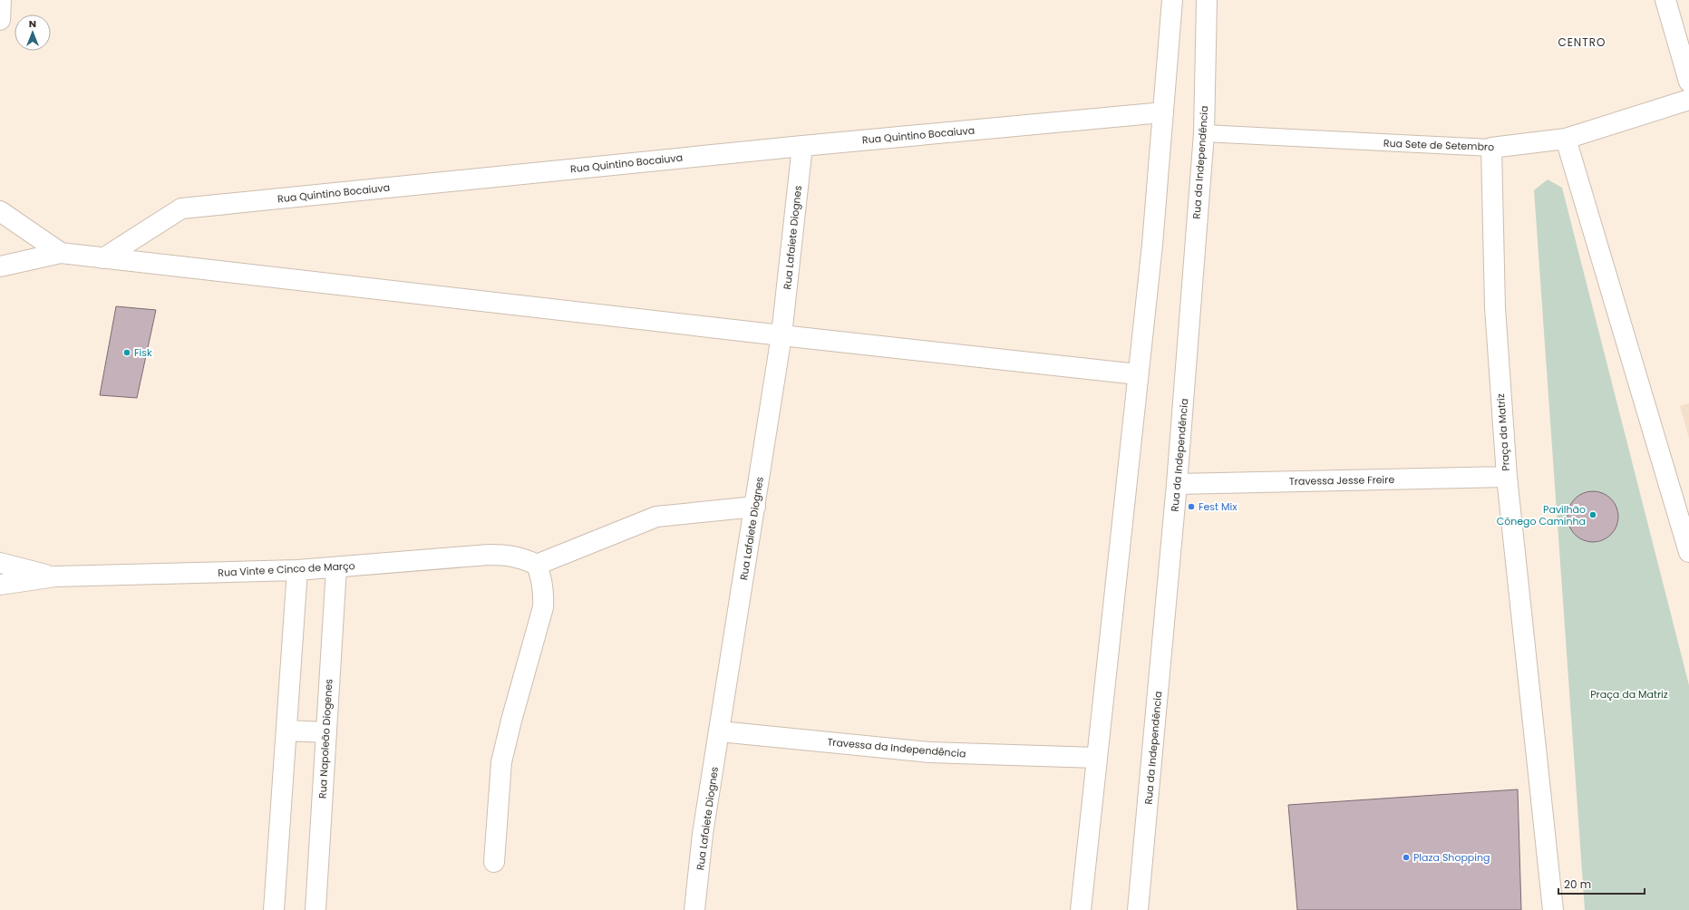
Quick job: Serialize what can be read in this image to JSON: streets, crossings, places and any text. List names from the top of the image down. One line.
{"streets":{"main road":["Rua Quintino Bocaiuva","Rua Sete de Setembro","Rua da Independência","Rua Lafaiete Diognes","Praça da Matriz","Travessa Jesse Freire","Rua Vinte e Cinco de Março","Rua Napoleão Diogenes","Travessa da Independência"]},"crossings":[["Rua Quintino Bocaiuva","Rua Lafaiete Diognes"],["Rua Sete de Setembro","Rua da Independência"],["Rua Sete de Setembro","Praça da Matriz"],["Rua da Independência","Travessa Jesse Freire"],["Rua Lafaiete Diognes","Travessa da Independência"],["Praça da Matriz","Travessa Jesse Freire"],["Rua Vinte e Cinco de Março","Rua Napoleão Diogenes"]],"districts":["CENTRO"],"parks":["Praça da Matriz"],"places":["Fisk","Fest Mix","Pavilhão Cônego Caminha","Plaza Shopping"],"scale_bar":"20 m","north":"top"}
